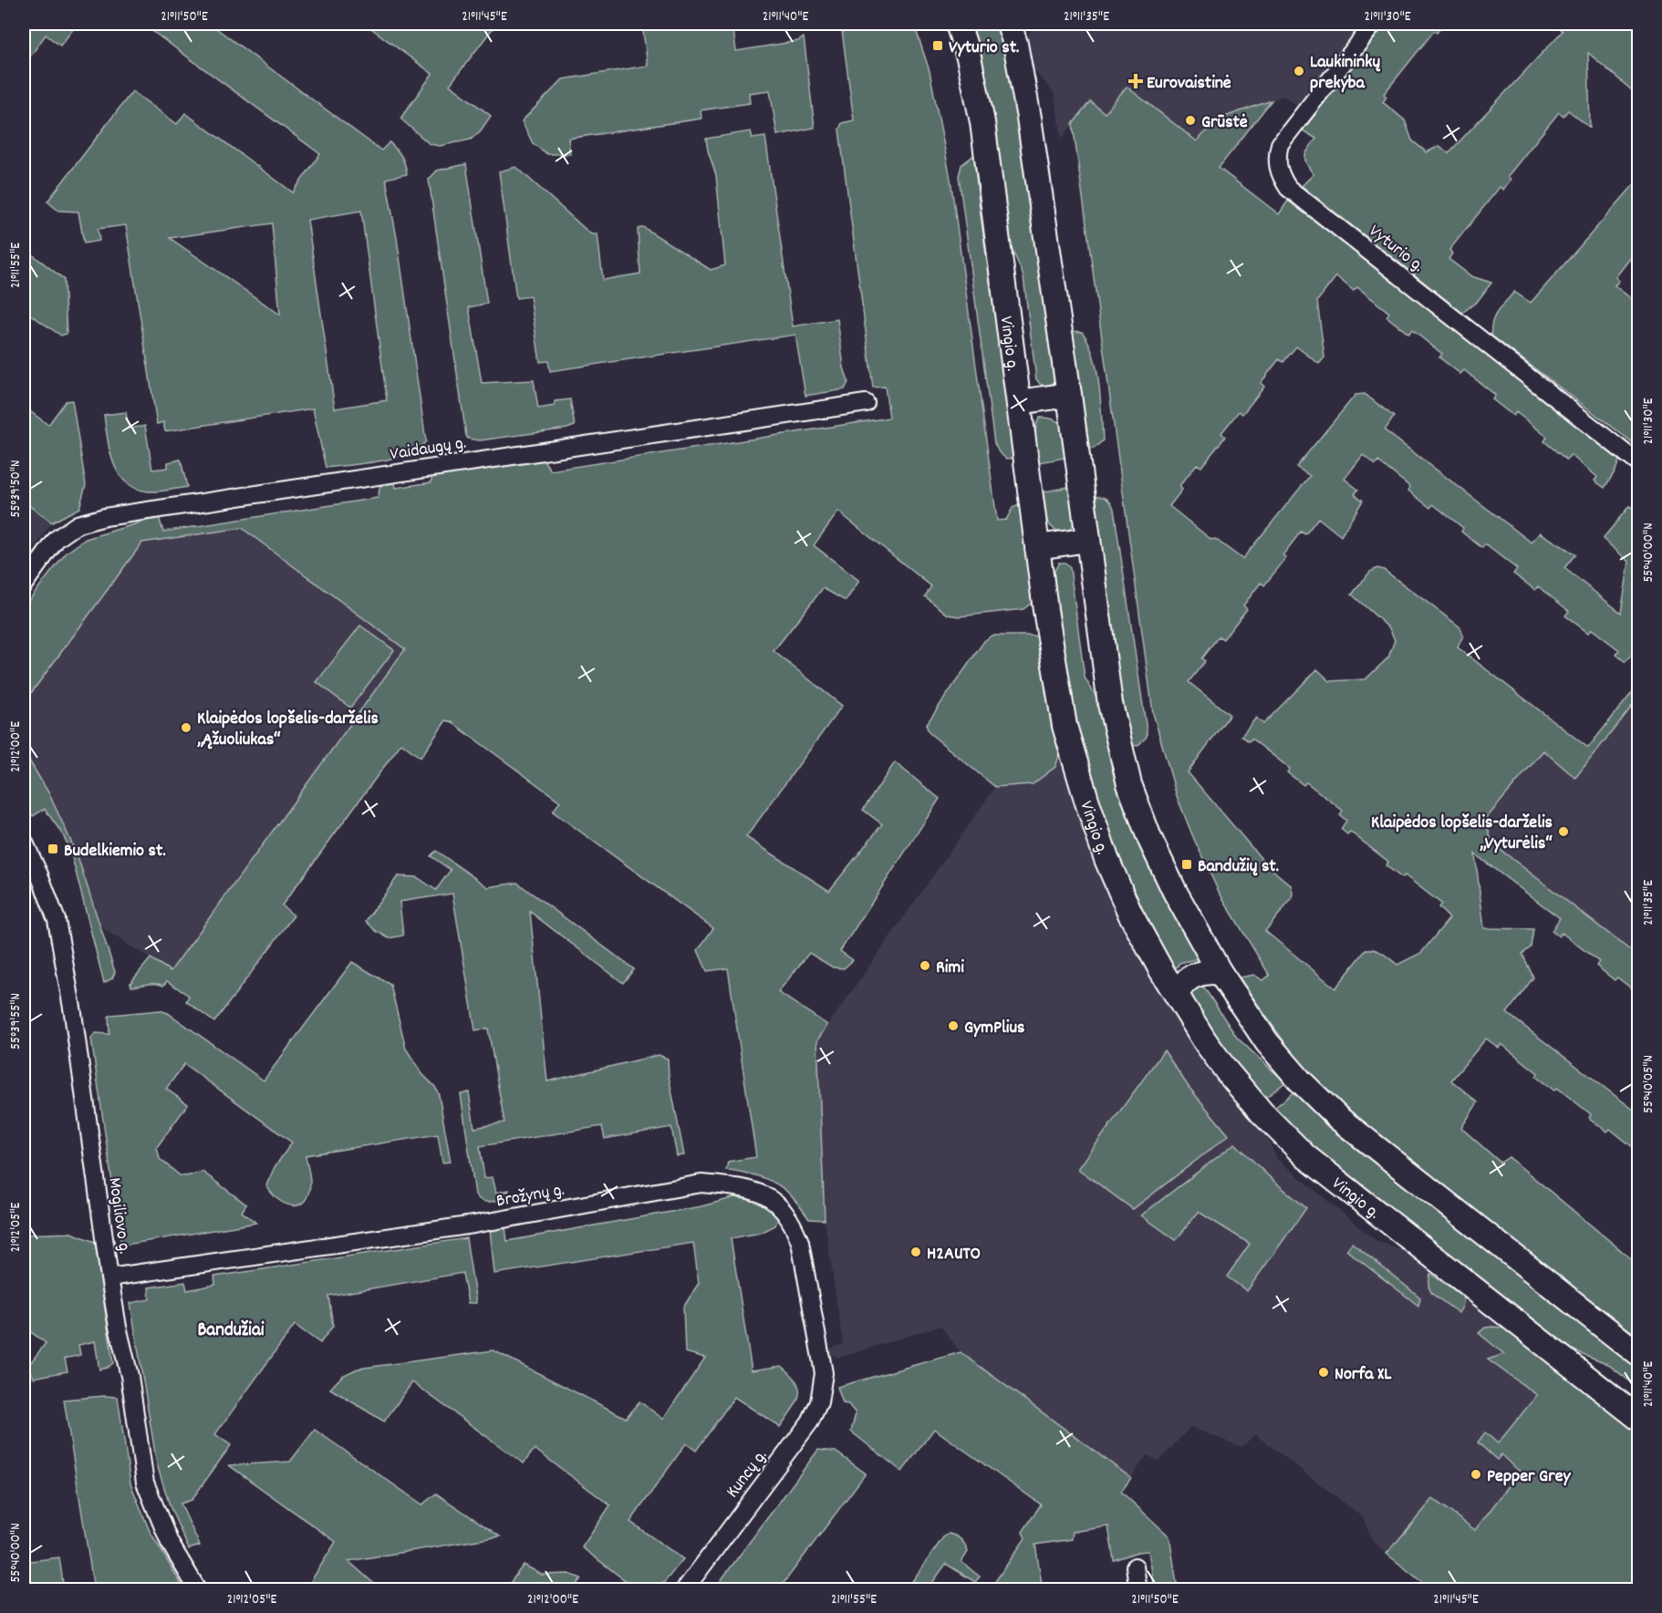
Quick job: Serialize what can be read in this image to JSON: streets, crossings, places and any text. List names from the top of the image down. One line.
{"streets":{"main road":["Vingio g."],"street":["Vyturio g.","Vaidaugų g.","Brožynų g.","Mogiliovo g.","Kuncų g."]},"crossings":[["Brožynų g.","Mogiliovo g."],["Brožynų g.","Kuncų g."]],"districts":["Bandužiai"],"places":{"transit":["Vyturio st.","Budelkiemio st.","Bandužių st."],"other":["Laukininkų prekyba","Grūstė","Klaipėdos lopšelis-darželis „Ąžuoliukas“","Klaipėdos lopšelis-darželis „Vyturėlis“","Rimi","GymPlius","H2AUTO","Norfa XL","Pepper Grey"],"health":["Eurovaistinė"]},"coordinates":["21°11'50\"E","21°11'45\"E","21°11'40\"E","21°11'35\"E","21°11'30\"E","21°11'55\"E","55°39'50\"N","55°40'00\"N","21°12'00\"E","55°39'55\"N","55°40'05\"N","21°12'05\"E"]}
